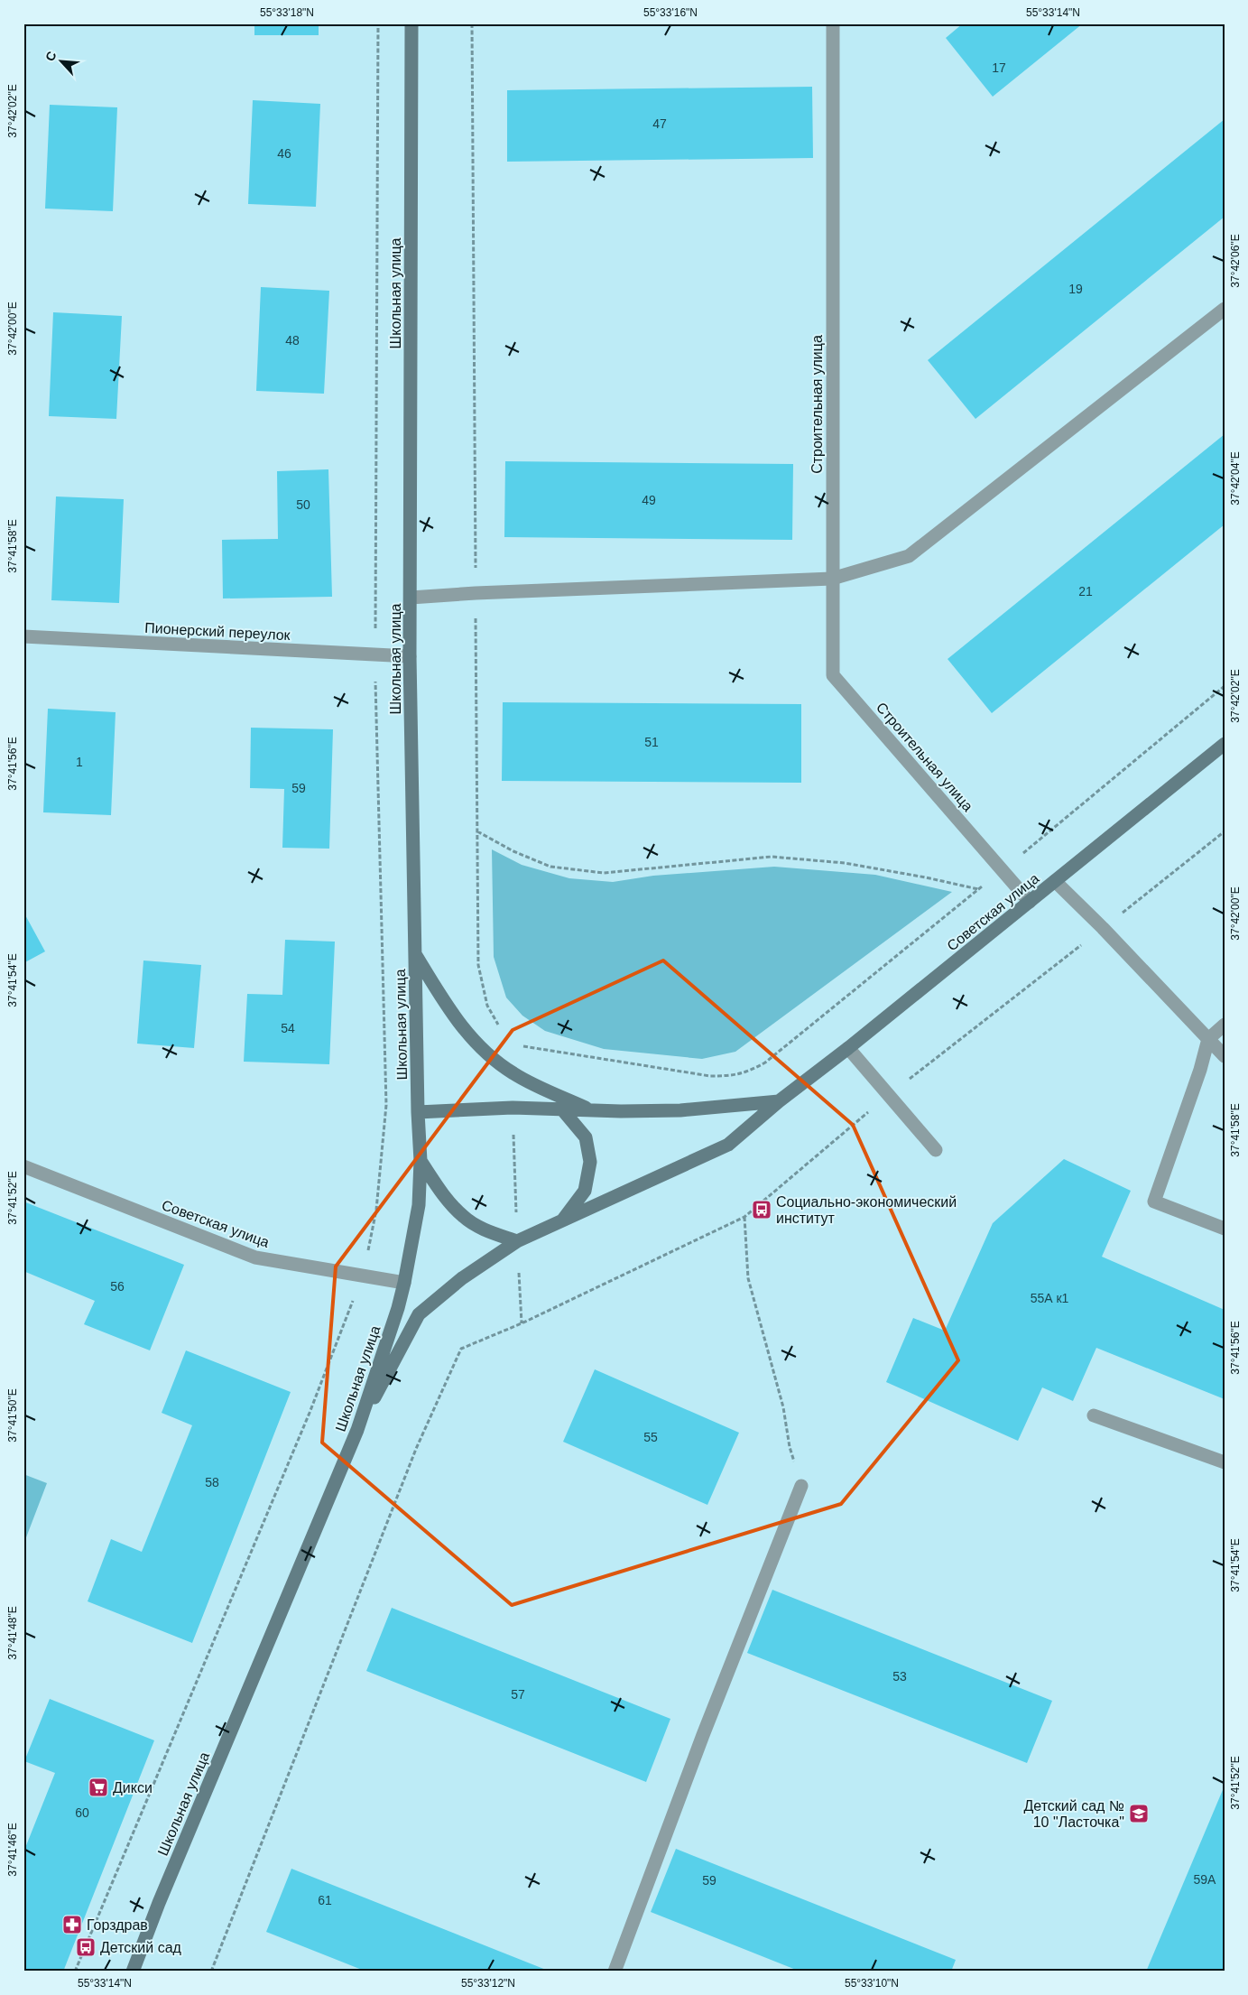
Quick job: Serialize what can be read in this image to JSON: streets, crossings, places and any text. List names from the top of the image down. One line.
{"streets":{"main road":["Школьная улица","Советская улица"],"street":["Строительная улица","Пионерский переулок"]},"crossings":[["Школьная улица","Пионерский переулок"],["Школьная улица","Советская улица"],["Строительная улица","Советская улица"]],"places":{"bus stop":["Социально-экономический институт","Детский сад"],"supermarket":["Дикси"],"school or university":["Детский сад № 10 \"Ласточка\""],"pharmacy":["Горздрав"]},"house_numbers":["17","47","46","19","48","49","50","21","51","1","59","54","56","55А к1","55","58","53","57","60","59А","59","61"],"north":"top left","coordinates":["55°33'18\"N","55°33'16\"N","55°33'14\"N","37°42'02\"E","37°42'06\"E","37°42'00\"E","37°42'04\"E","37°41'58\"E","37°41'56\"E","37°41'54\"E","37°41'52\"E","37°41'50\"E","37°41'48\"E","37°41'46\"E","55°33'12\"N","55°33'10\"N"]}
